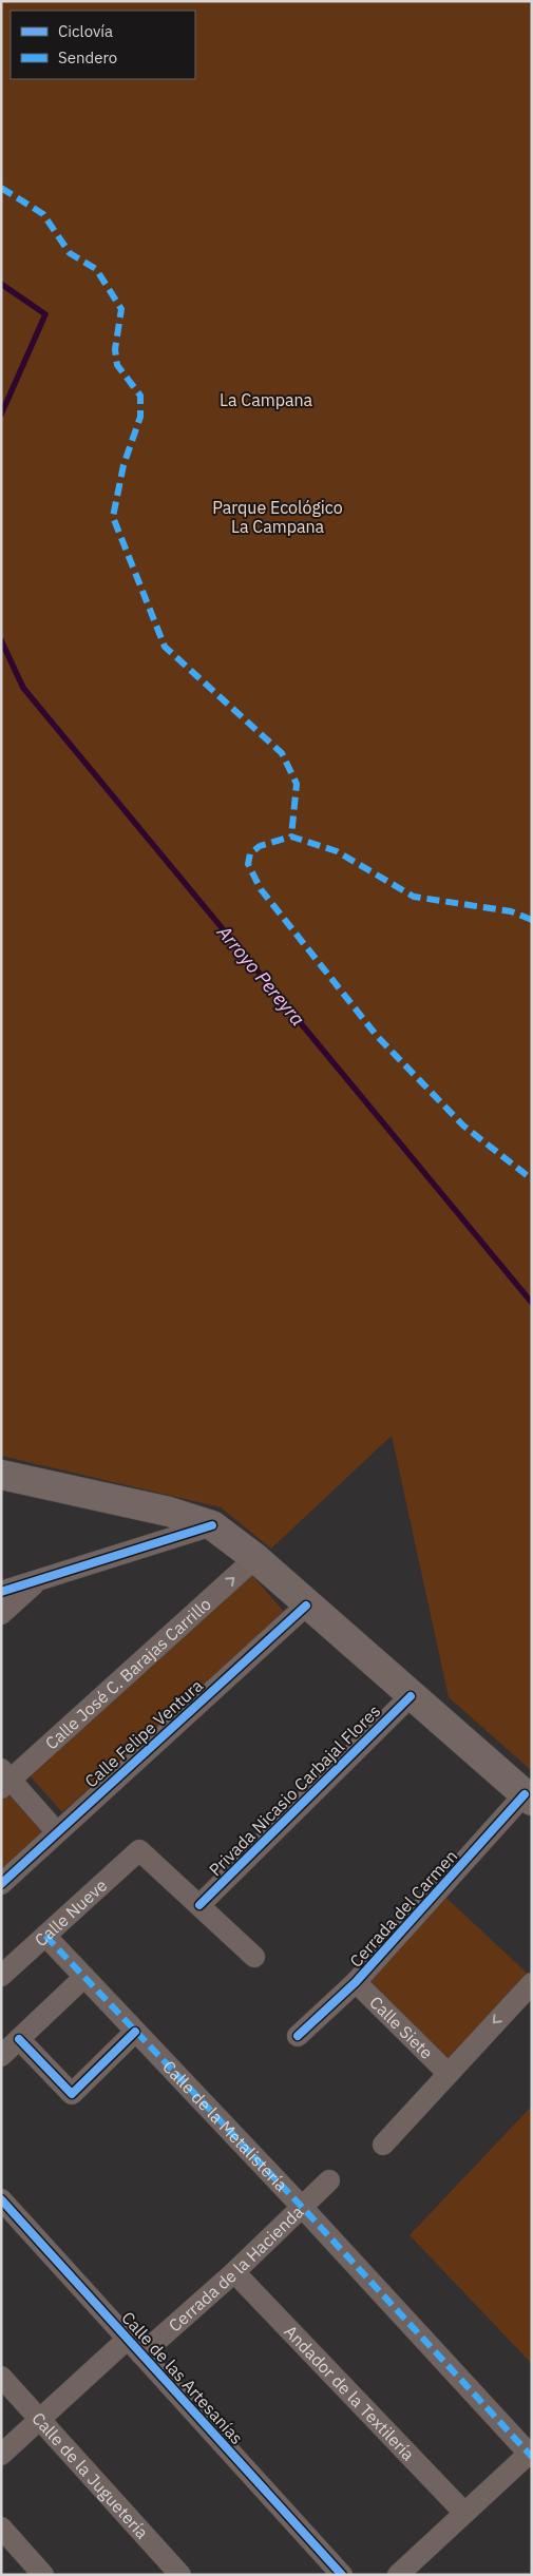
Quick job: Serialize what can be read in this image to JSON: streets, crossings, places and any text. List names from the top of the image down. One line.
{"streets":{"street":["Calle José C. Barajas Carrillo","Calle Felipe Ventura","Privada Nicasio Carbajal Flores","Cerrada del Carmen","Calle Nueve","Calle Siete","Calle de la Metalistería","Cerrada de la Hacienda","Calle de las Artesanías","Andador de la Textilería","Calle de la Juguetería"]},"crossings":[["Privada Nicasio Carbajal Flores","Calle Nueve"],["Cerrada del Carmen","Calle Siete"],["Calle Nueve","Calle de la Metalistería"],["Calle de la Metalistería","Cerrada de la Hacienda"],["Cerrada de la Hacienda","Calle de las Artesanías"],["Cerrada de la Hacienda","Andador de la Textilería"],["Cerrada de la Hacienda","Calle de la Juguetería"]],"water":["Arroyo Pereyra"],"parks":["La Campana","Parque Ecológico La Campana"],"legend":["Ciclovía","Sendero"]}
